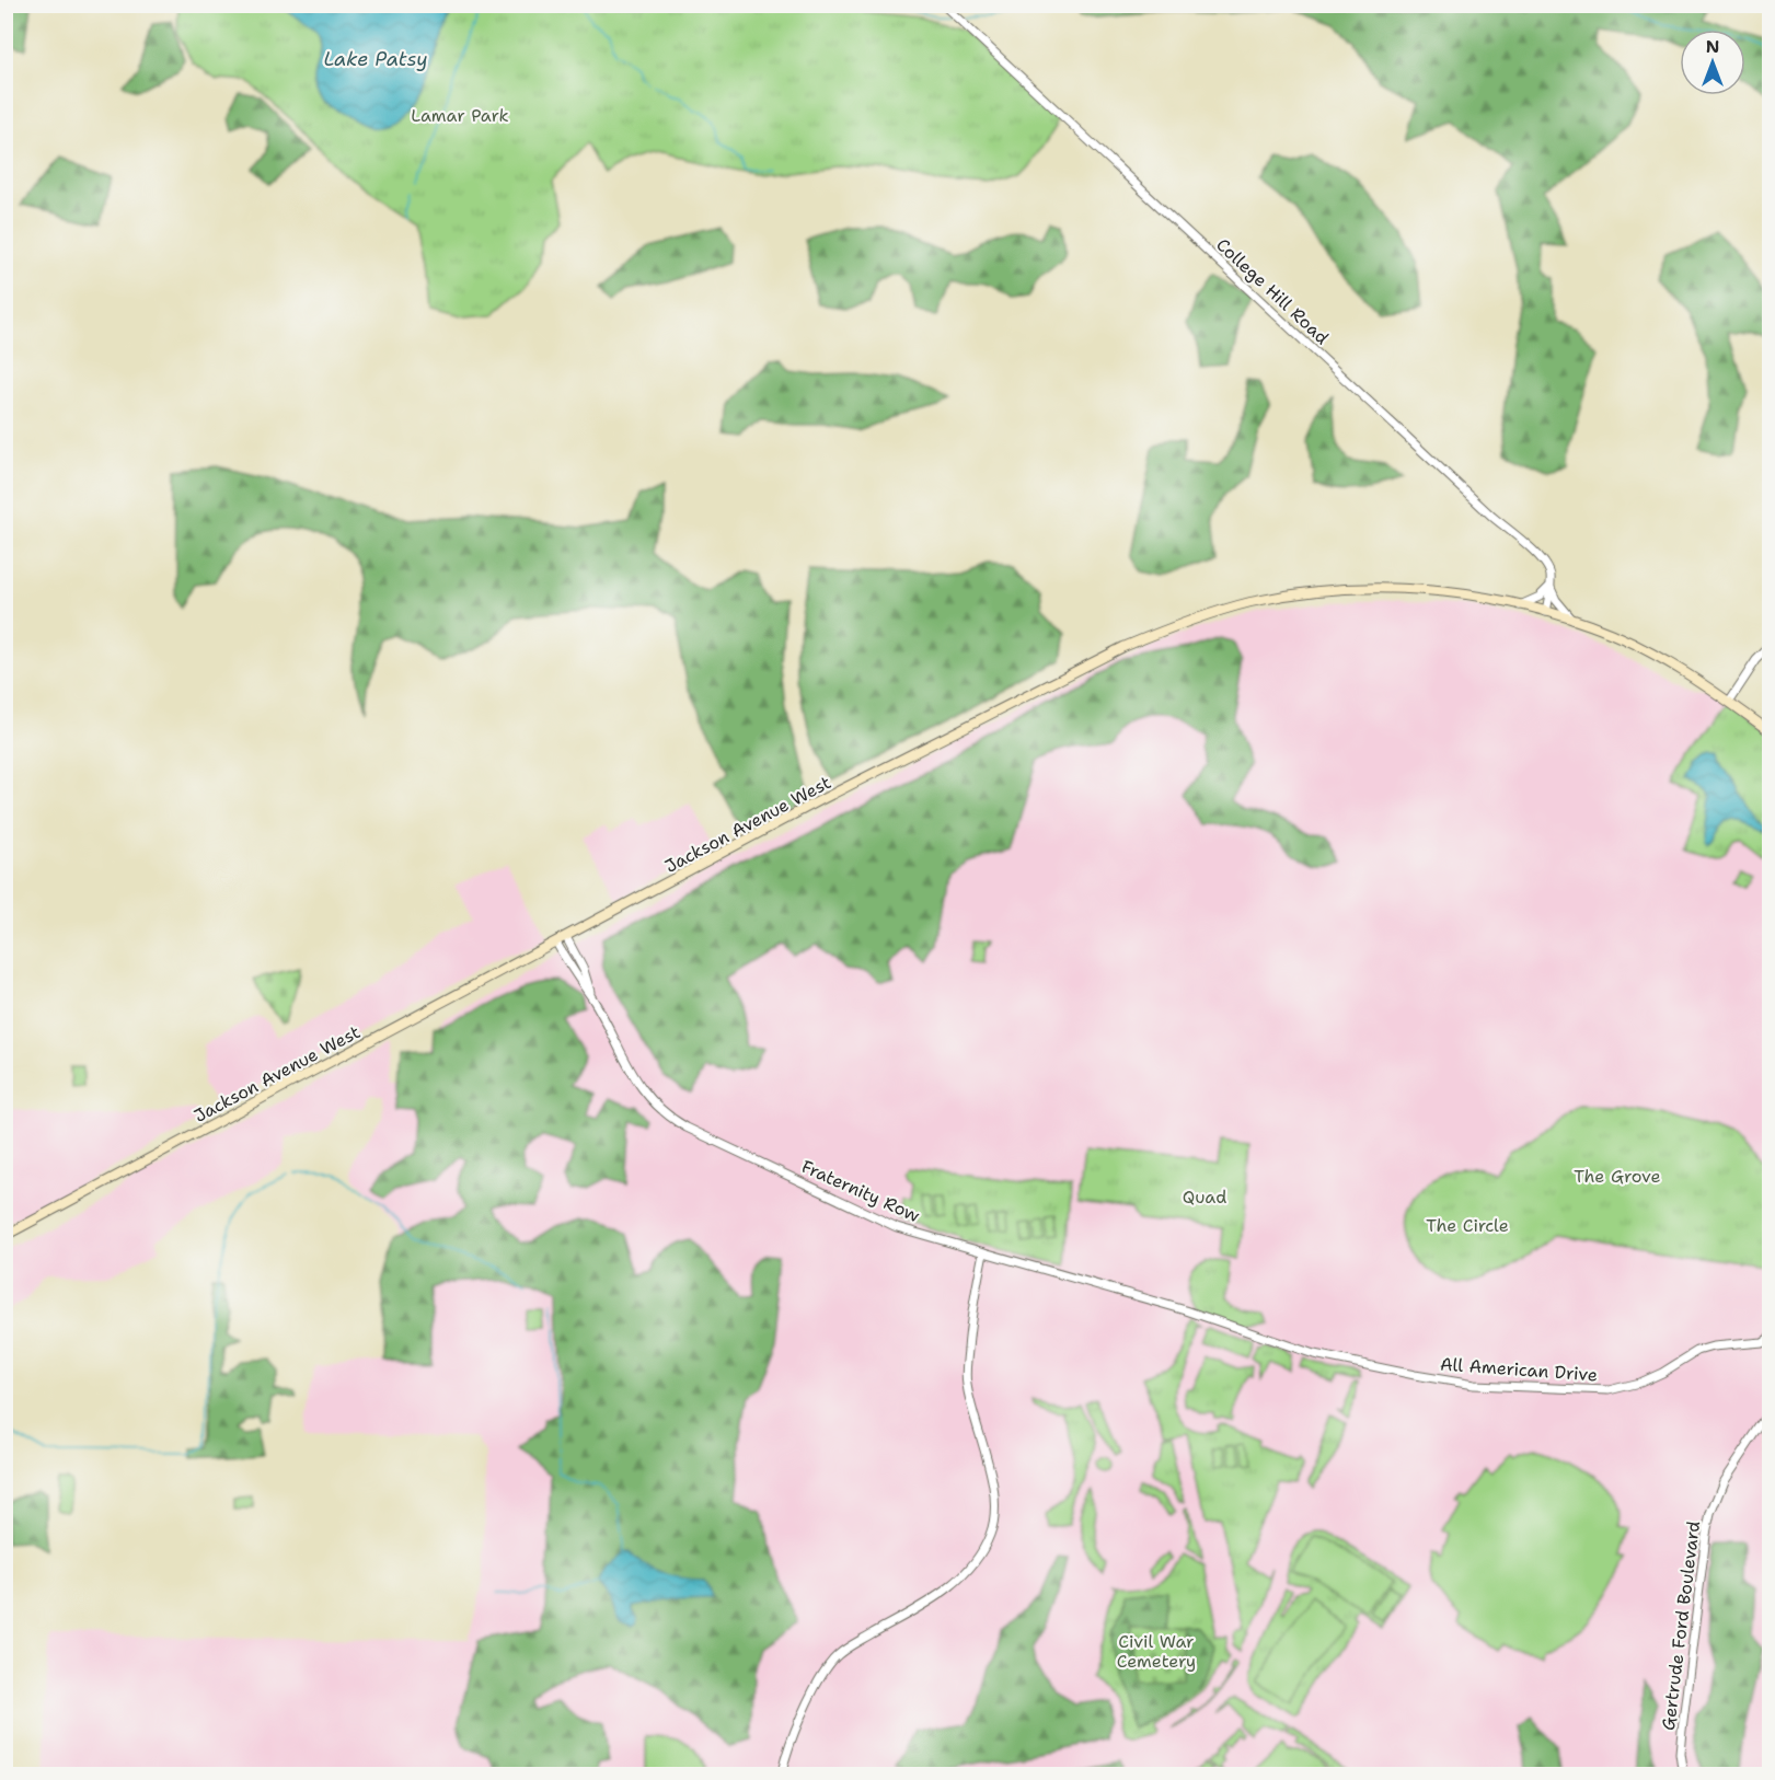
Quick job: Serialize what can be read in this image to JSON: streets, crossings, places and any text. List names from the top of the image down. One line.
{"streets":{"main road":["Jackson Avenue West"],"street":["College Hill Road","Fraternity Row","All American Drive","Gertrude Ford Boulevard"]},"crossings":[["College Hill Road","Jackson Avenue West"],["Jackson Avenue West","Fraternity Row"],["Fraternity Row","All American Drive"]],"water":["Lake Patsy"],"parks":["Lamar Park","The Grove","Quad","The Circle","Civil War Cemetery"],"north":"top"}
